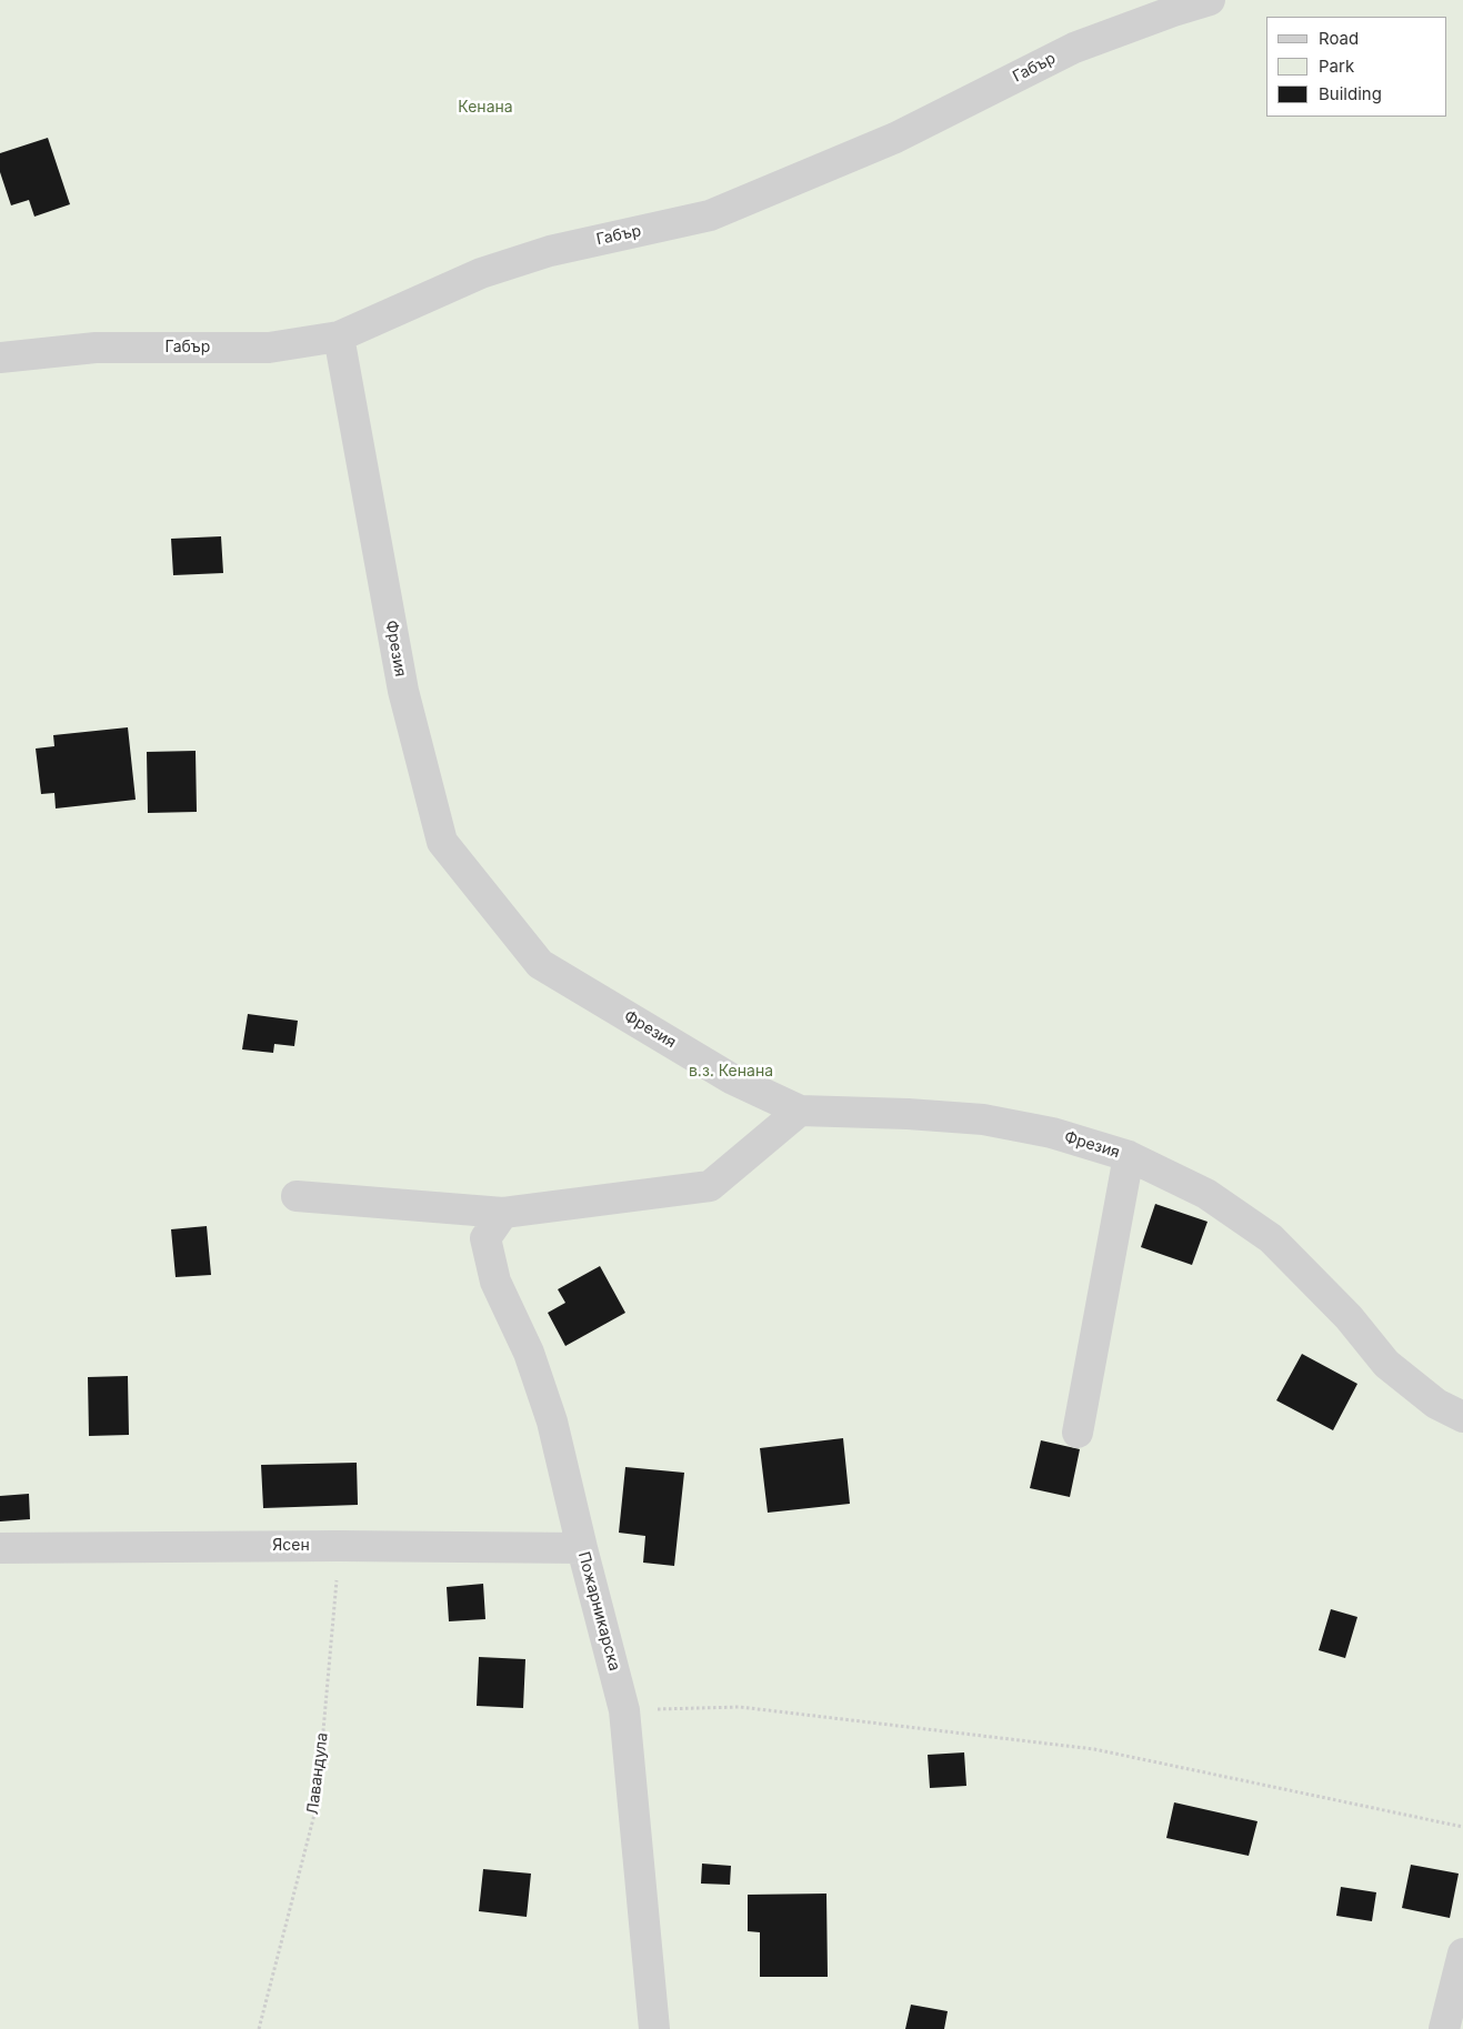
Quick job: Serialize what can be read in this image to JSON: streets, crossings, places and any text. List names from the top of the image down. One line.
{"streets":{"street":["Габър","Фрезия","Ясен","Пожарникарска"],"path":["Лавандула"]},"crossings":[["Габър","Фрезия"],["Ясен","Пожарникарска"],["Ясен","Лавандула"]],"parks":["Кенана","в.з. Кенана"],"legend":["Road","Park","Building"]}
